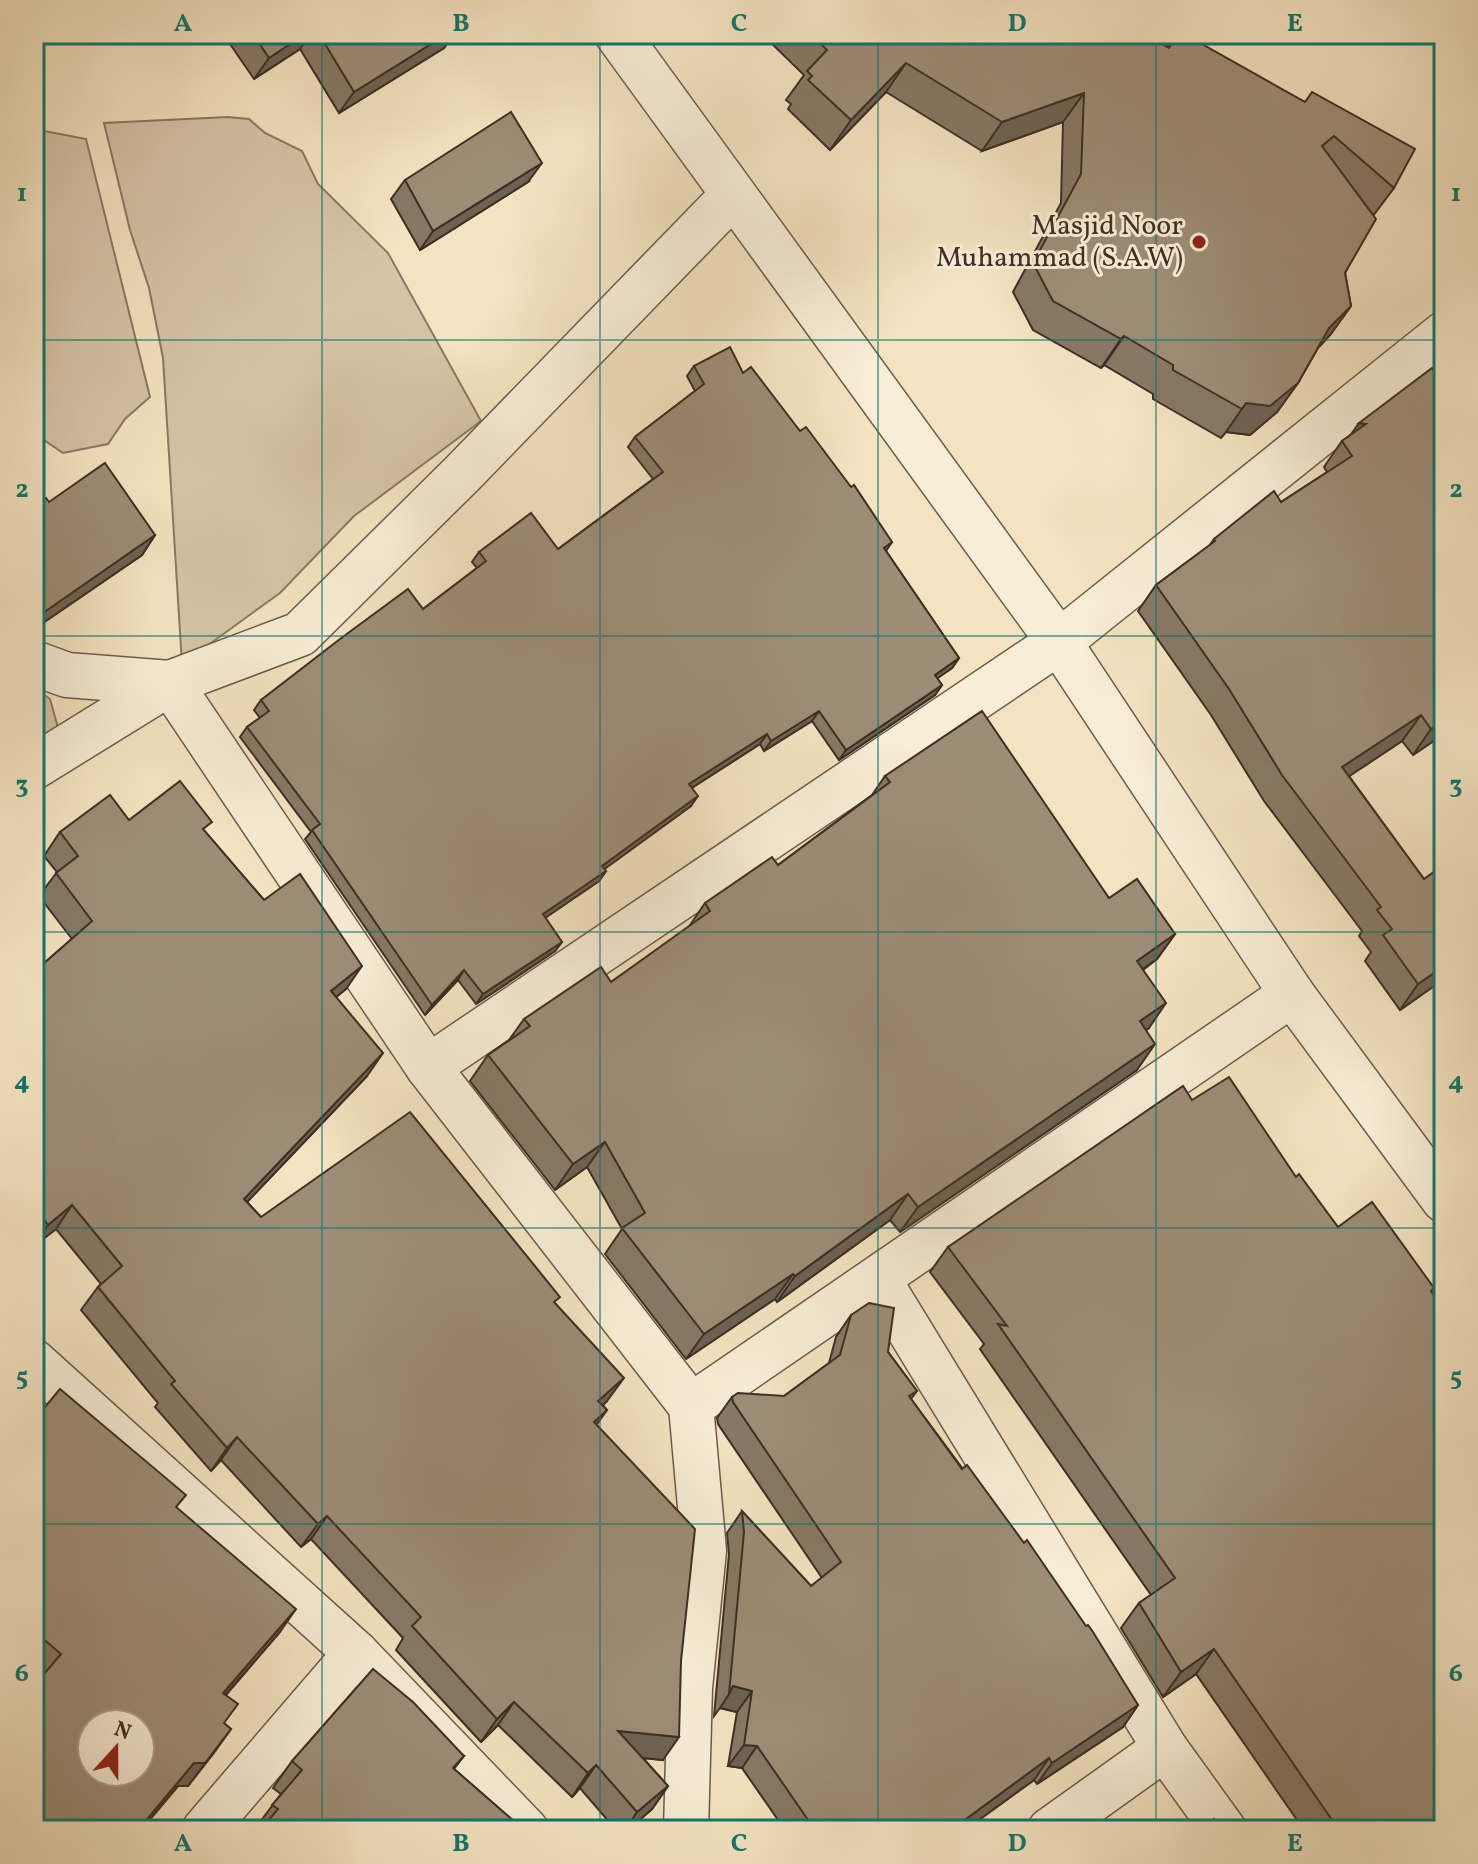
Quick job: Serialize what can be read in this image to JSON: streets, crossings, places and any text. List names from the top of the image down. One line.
{"places":["Masjid Noor Muhammad (S.A.W)"],"north":"top","grid":{"columns":["A","B","C","D","E"],"rows":["1","2","3","4","5","6"]}}
